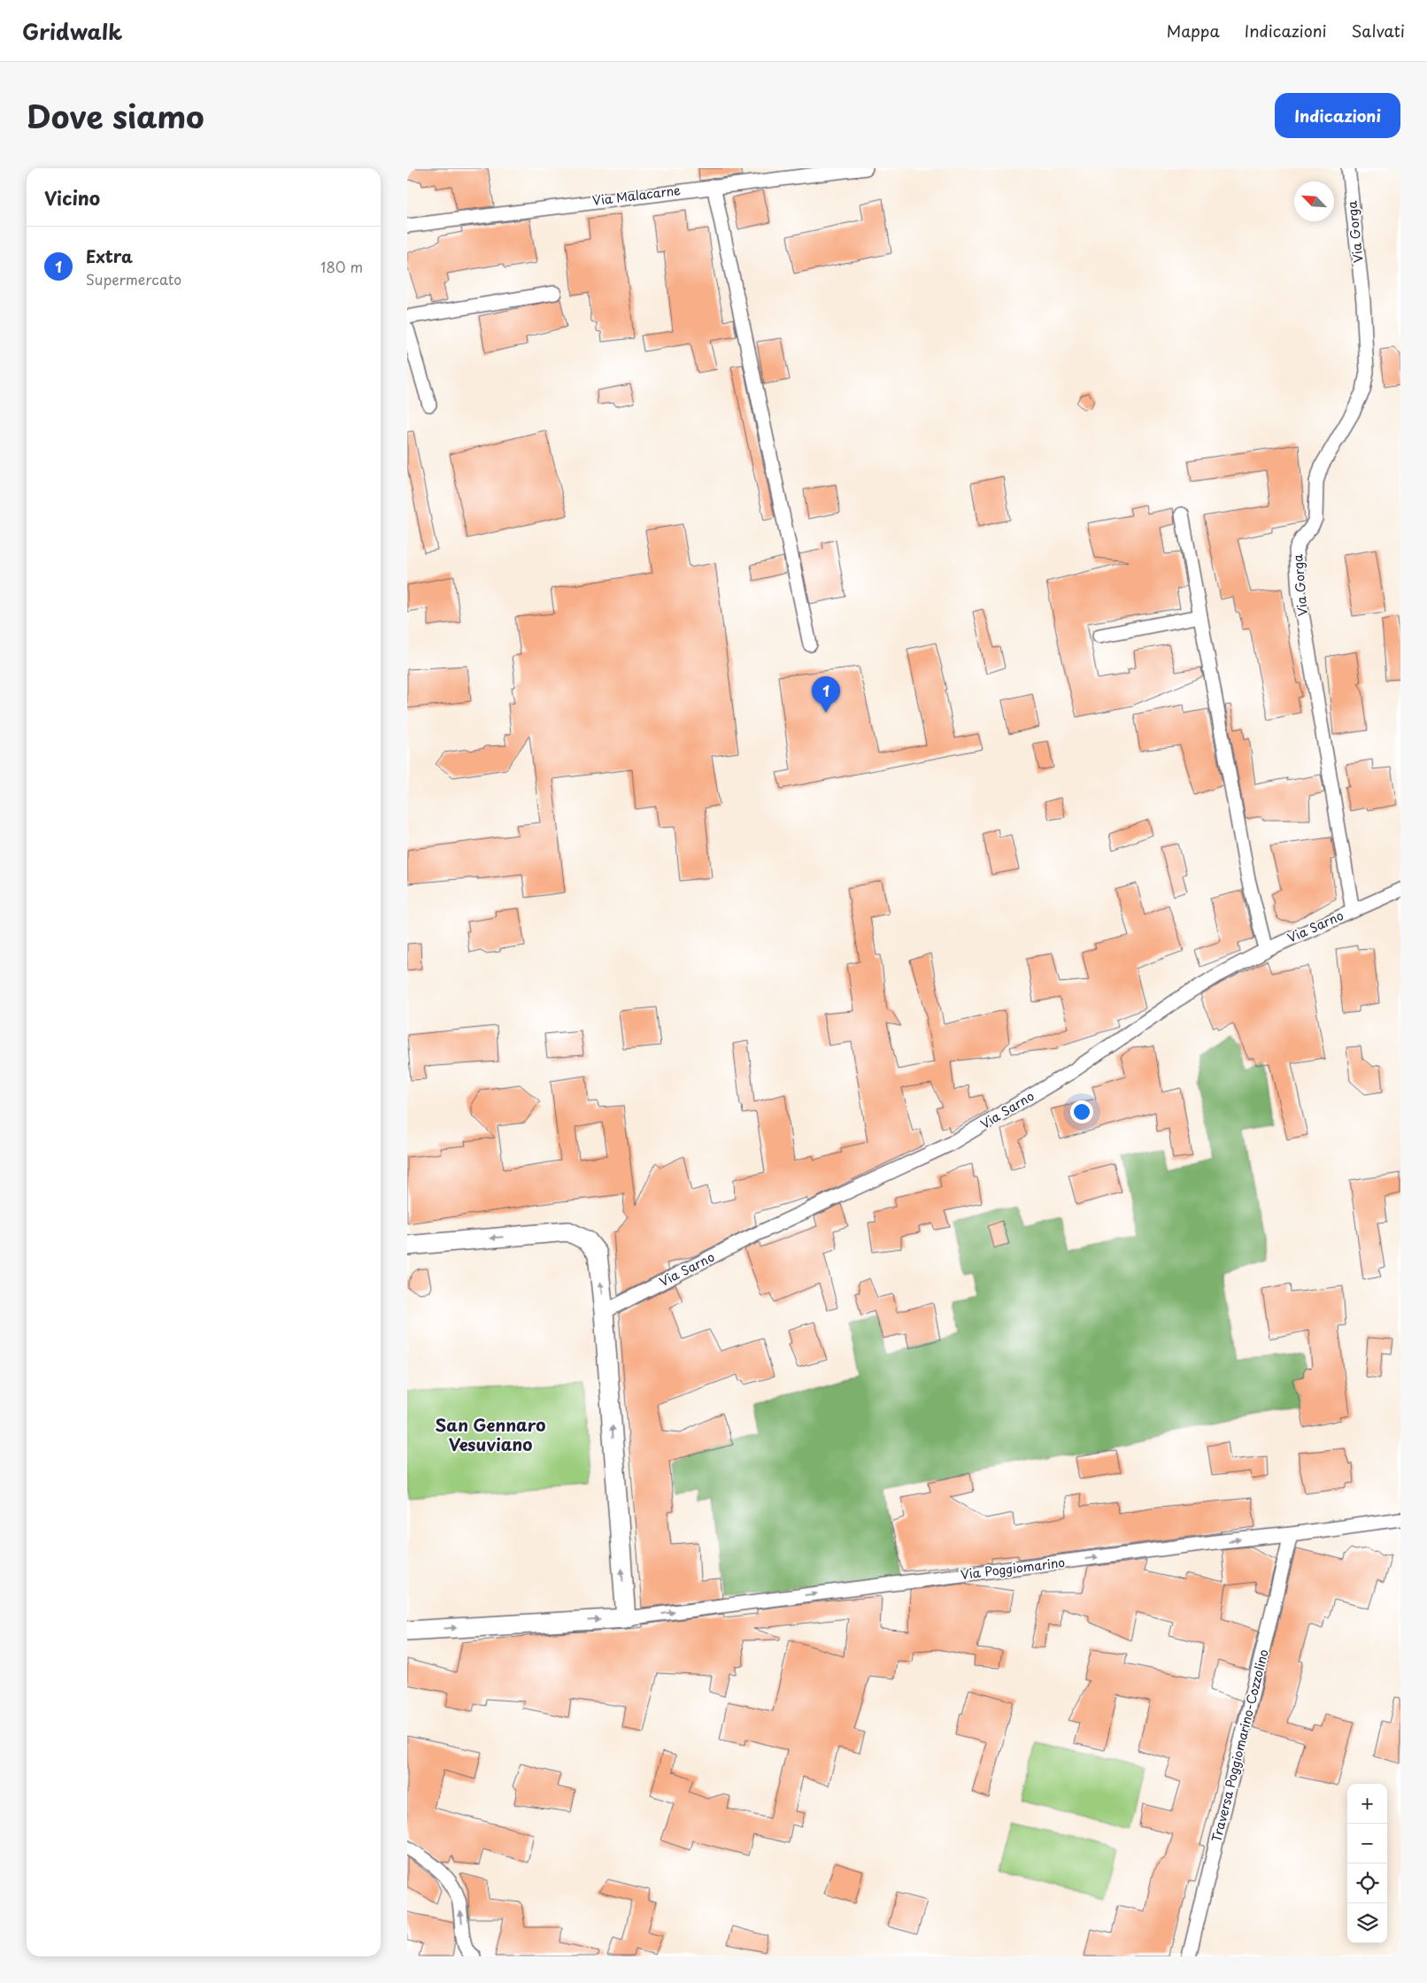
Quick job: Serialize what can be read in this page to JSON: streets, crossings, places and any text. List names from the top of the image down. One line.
{"streets":{"street":["Via Malacarne","Via Gorga","Via Sarno","Via Poggiomarino","Traversa Poggiomarino-Cozzolino"]},"crossings":[["Via Gorga","Via Sarno"],["Via Poggiomarino","Traversa Poggiomarino-Cozzolino"]],"one_way":["Via Poggiomarino"],"districts":["San Gennaro Vesuviano"],"north":"top left","page":{"header":"Gridwalk","nav":["Mappa","Indicazioni","Salvati"],"title":"Dove siamo","buttons":"Indicazioni","heading":"Vicino","list":[{"mark":"1","name":"Extra","note":"Supermercato","value":"180 m"}],"pins":"1","map_buttons":["+","−"]}}
